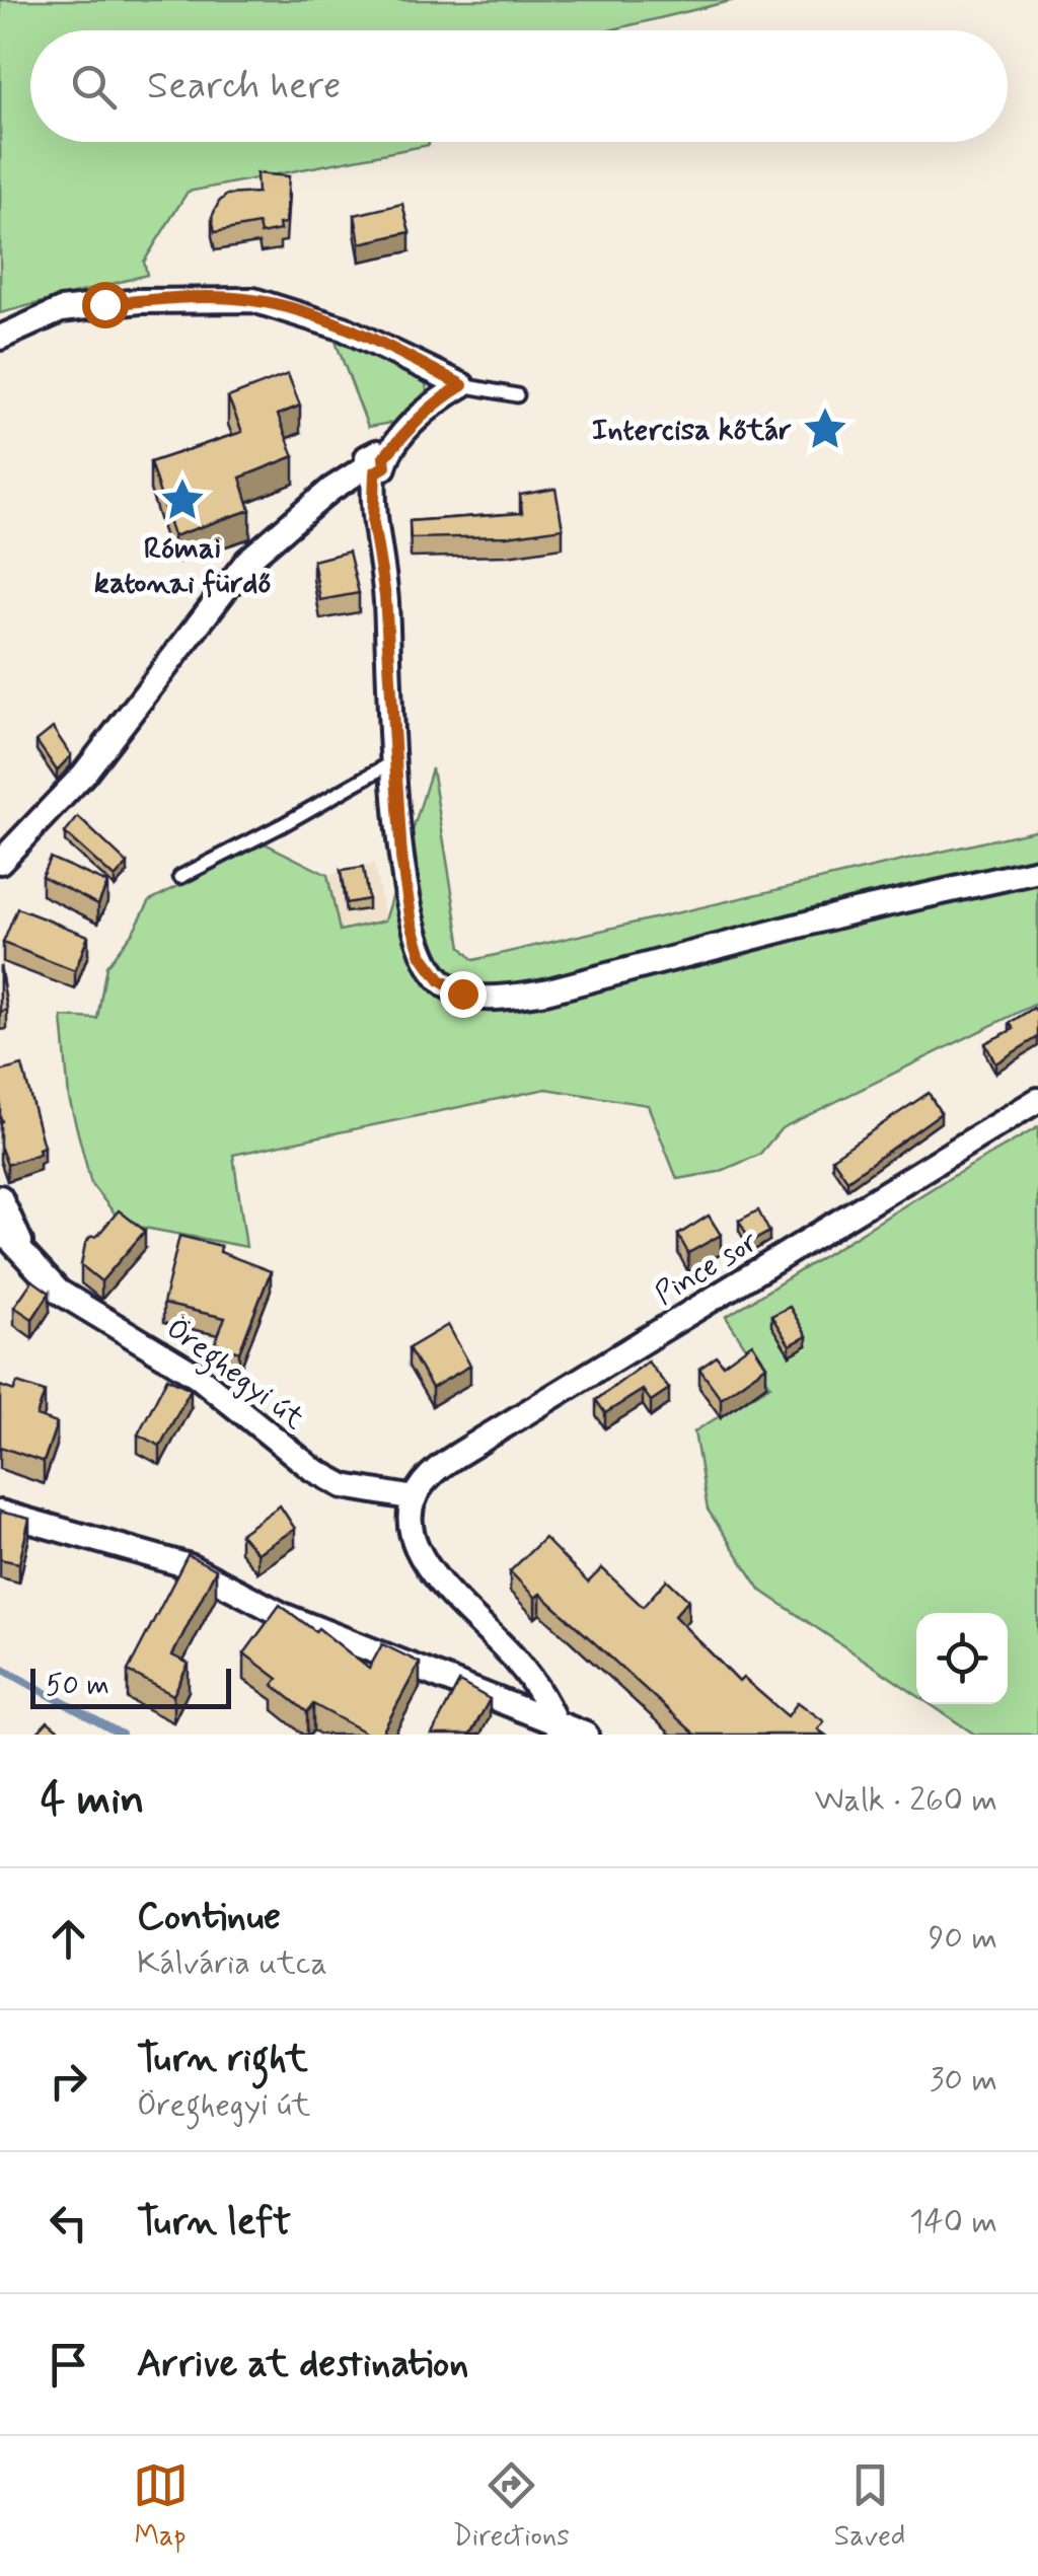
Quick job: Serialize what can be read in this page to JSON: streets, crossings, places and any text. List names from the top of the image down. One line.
{"streets":{"street":["Pince sor","Öreghegyi út"]},"crossings":[["Pince sor","Öreghegyi út"]],"places":{"place":["Intercisa kőtár","Római katonai fürdő"]},"scale_bar":"50 m","page":{"search":"Search here","scale":"50 m","heading":["4 min","Walk · 260 m"],"list":[["Continue","Kálvária utca","90 m"],["Turn right","Öreghegyi út","30 m"],["Turn left","140 m"],"Arrive at destination"],"nav":["Map","Directions","Saved"]}}
